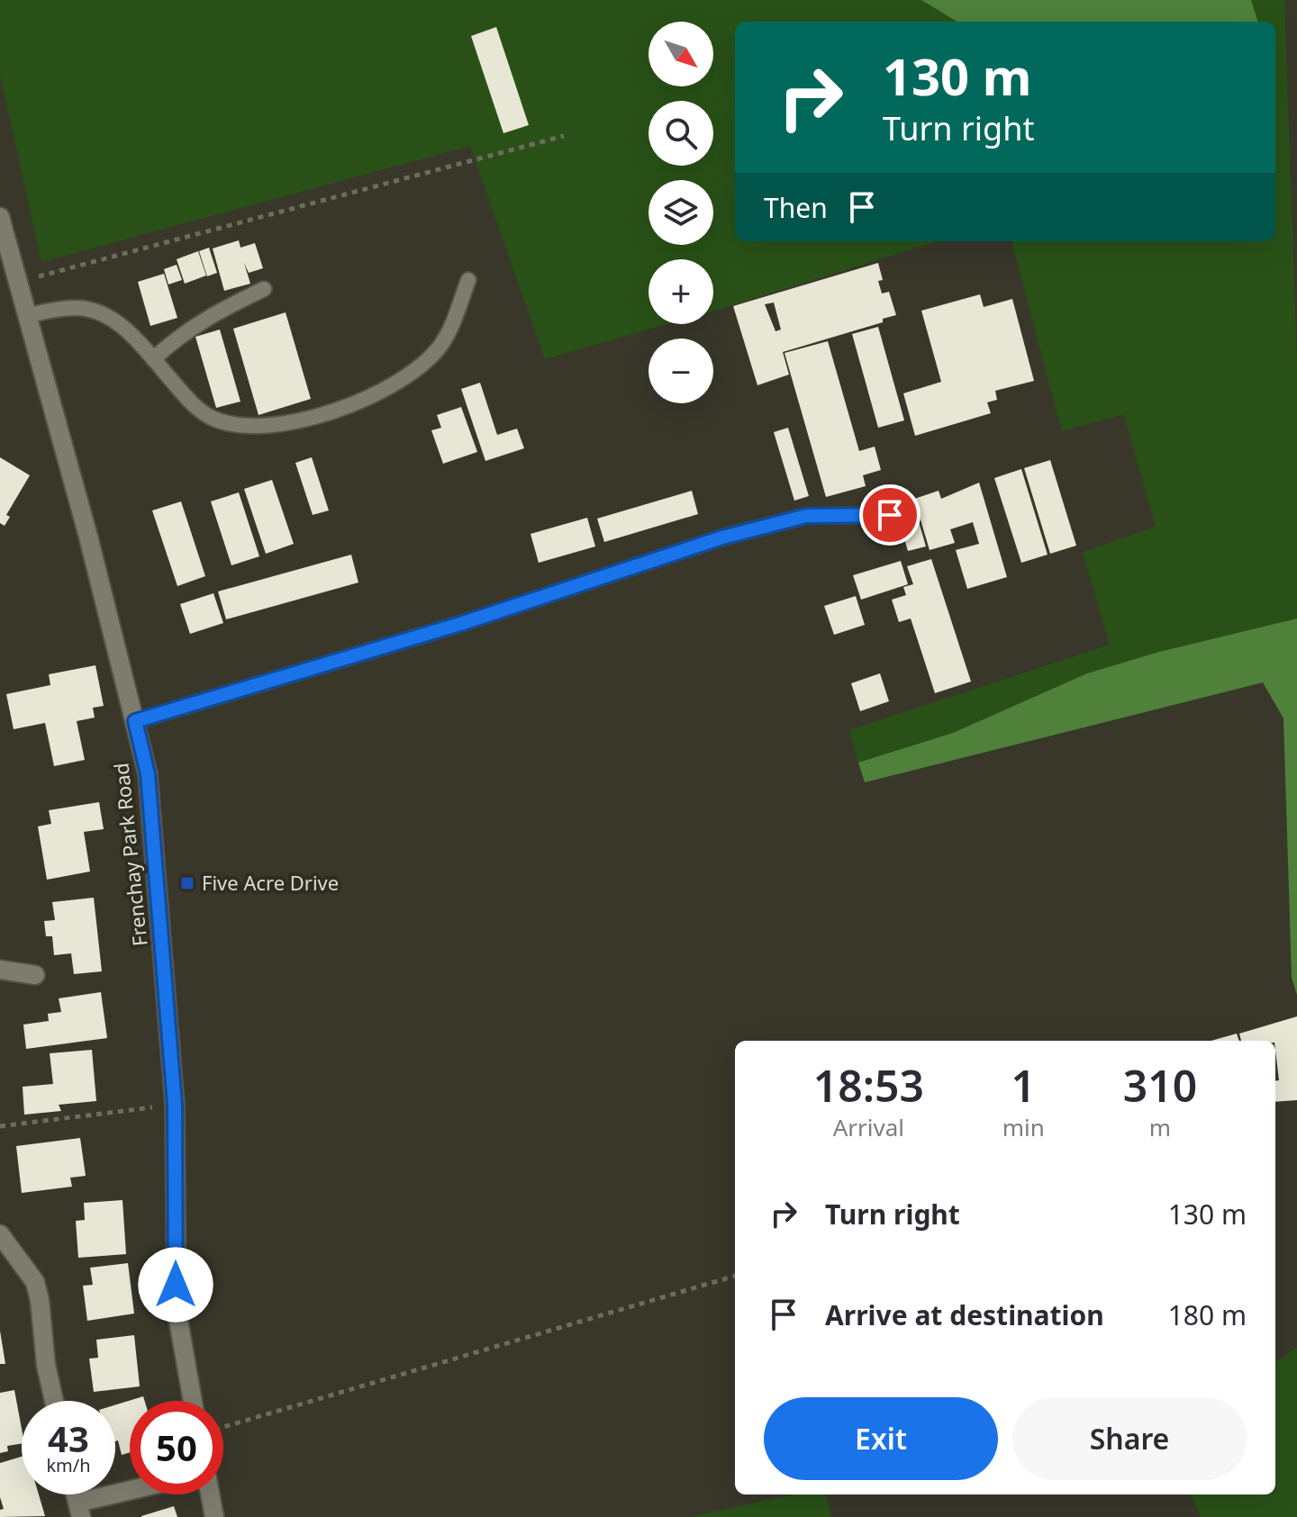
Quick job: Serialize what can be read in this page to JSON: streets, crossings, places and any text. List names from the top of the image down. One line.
{"streets":{"main road":["Frenchay Park Road"]},"places":{"transit":["Five Acre Drive"]},"north":"bottom right","page":{"map_buttons":["+","−"],"turn":["130 m","Turn right"],"then":"Then","eta":["18:53","Arrival","1","min","310","m"],"list":[{"name":"Turn right","value":"130 m"},{"name":"Arrive at destination","value":"180 m"}],"buttons":["Exit","Share"],"speed":"43 km/h","limit":"50"}}
